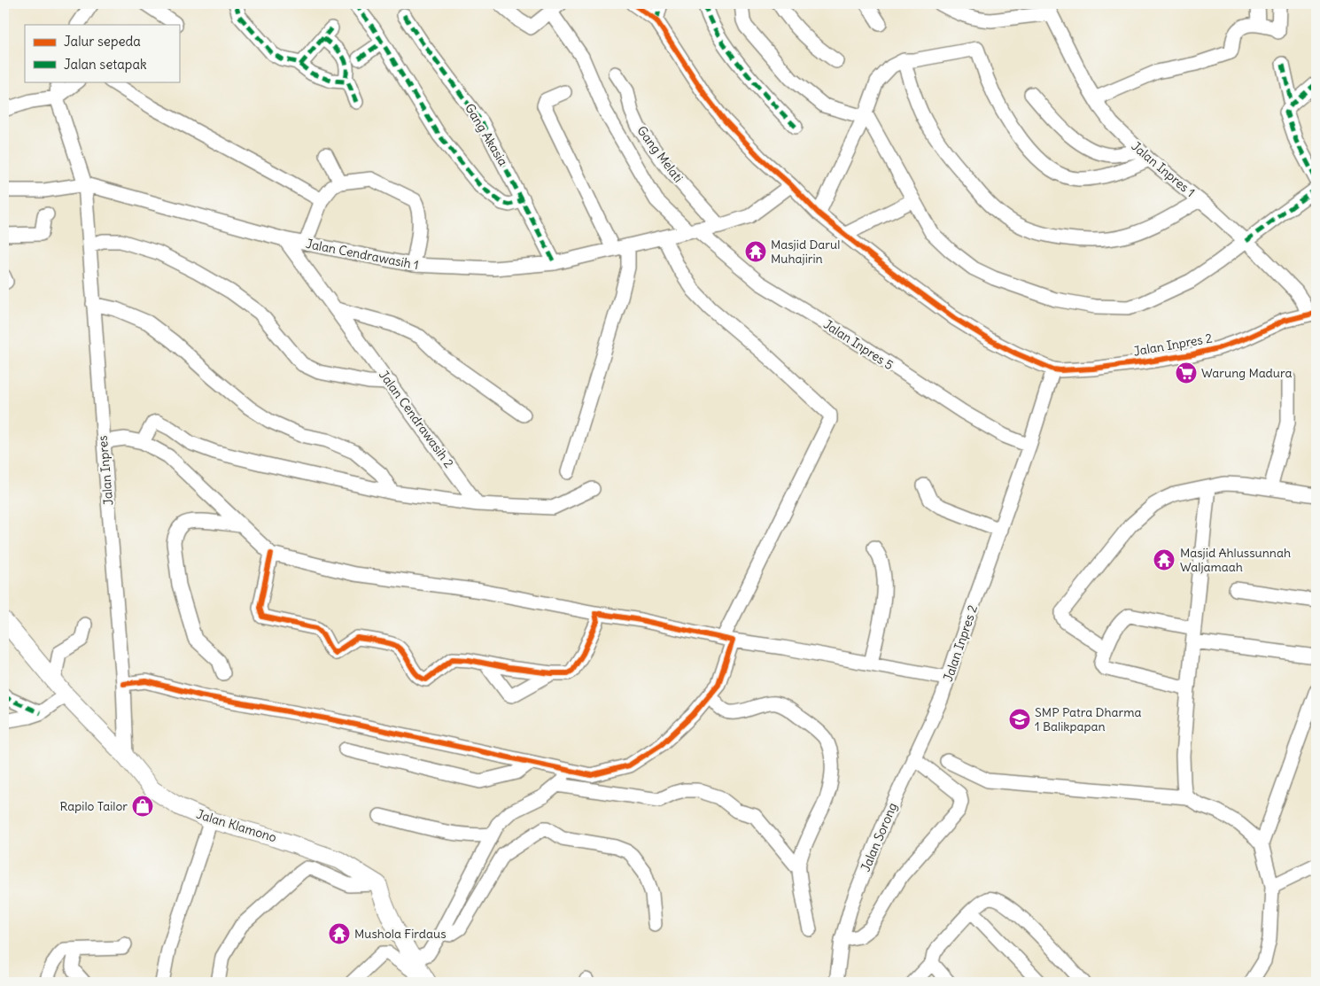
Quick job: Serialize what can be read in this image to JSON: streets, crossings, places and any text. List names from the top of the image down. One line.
{"streets":{"main road":["Jalan Klamono"],"street":["Gang Akasia","Gang Melati","Jalan Inpres 1","Jalan Cendrawasih 1","Jalan Inpres 5","Jalan Inpres 2","Jalan Cendrawasih 2","Jalan Inpres","Jalan Sorong"]},"crossings":[["Gang Akasia","Jalan Cendrawasih 1"],["Gang Melati","Jalan Cendrawasih 1"],["Jalan Inpres 1","Jalan Inpres 2"],["Jalan Cendrawasih 1","Jalan Inpres 5"],["Jalan Cendrawasih 1","Jalan Cendrawasih 2"],["Jalan Cendrawasih 1","Jalan Inpres"],["Jalan Inpres 5","Jalan Inpres 2"],["Jalan Inpres 2","Jalan Sorong"],["Jalan Inpres","Jalan Klamono"]],"places":{"temple":["Masjid Darul Muhajirin","Masjid Ahlussunnah Waljamaah","Mushola Firdaus"],"supermarket":["Warung Madura"],"school or university":["SMP Patra Dharma 1 Balikpapan"],"shop":["Rapilo Tailor"]},"legend":["Jalur sepeda","Jalan setapak"]}
